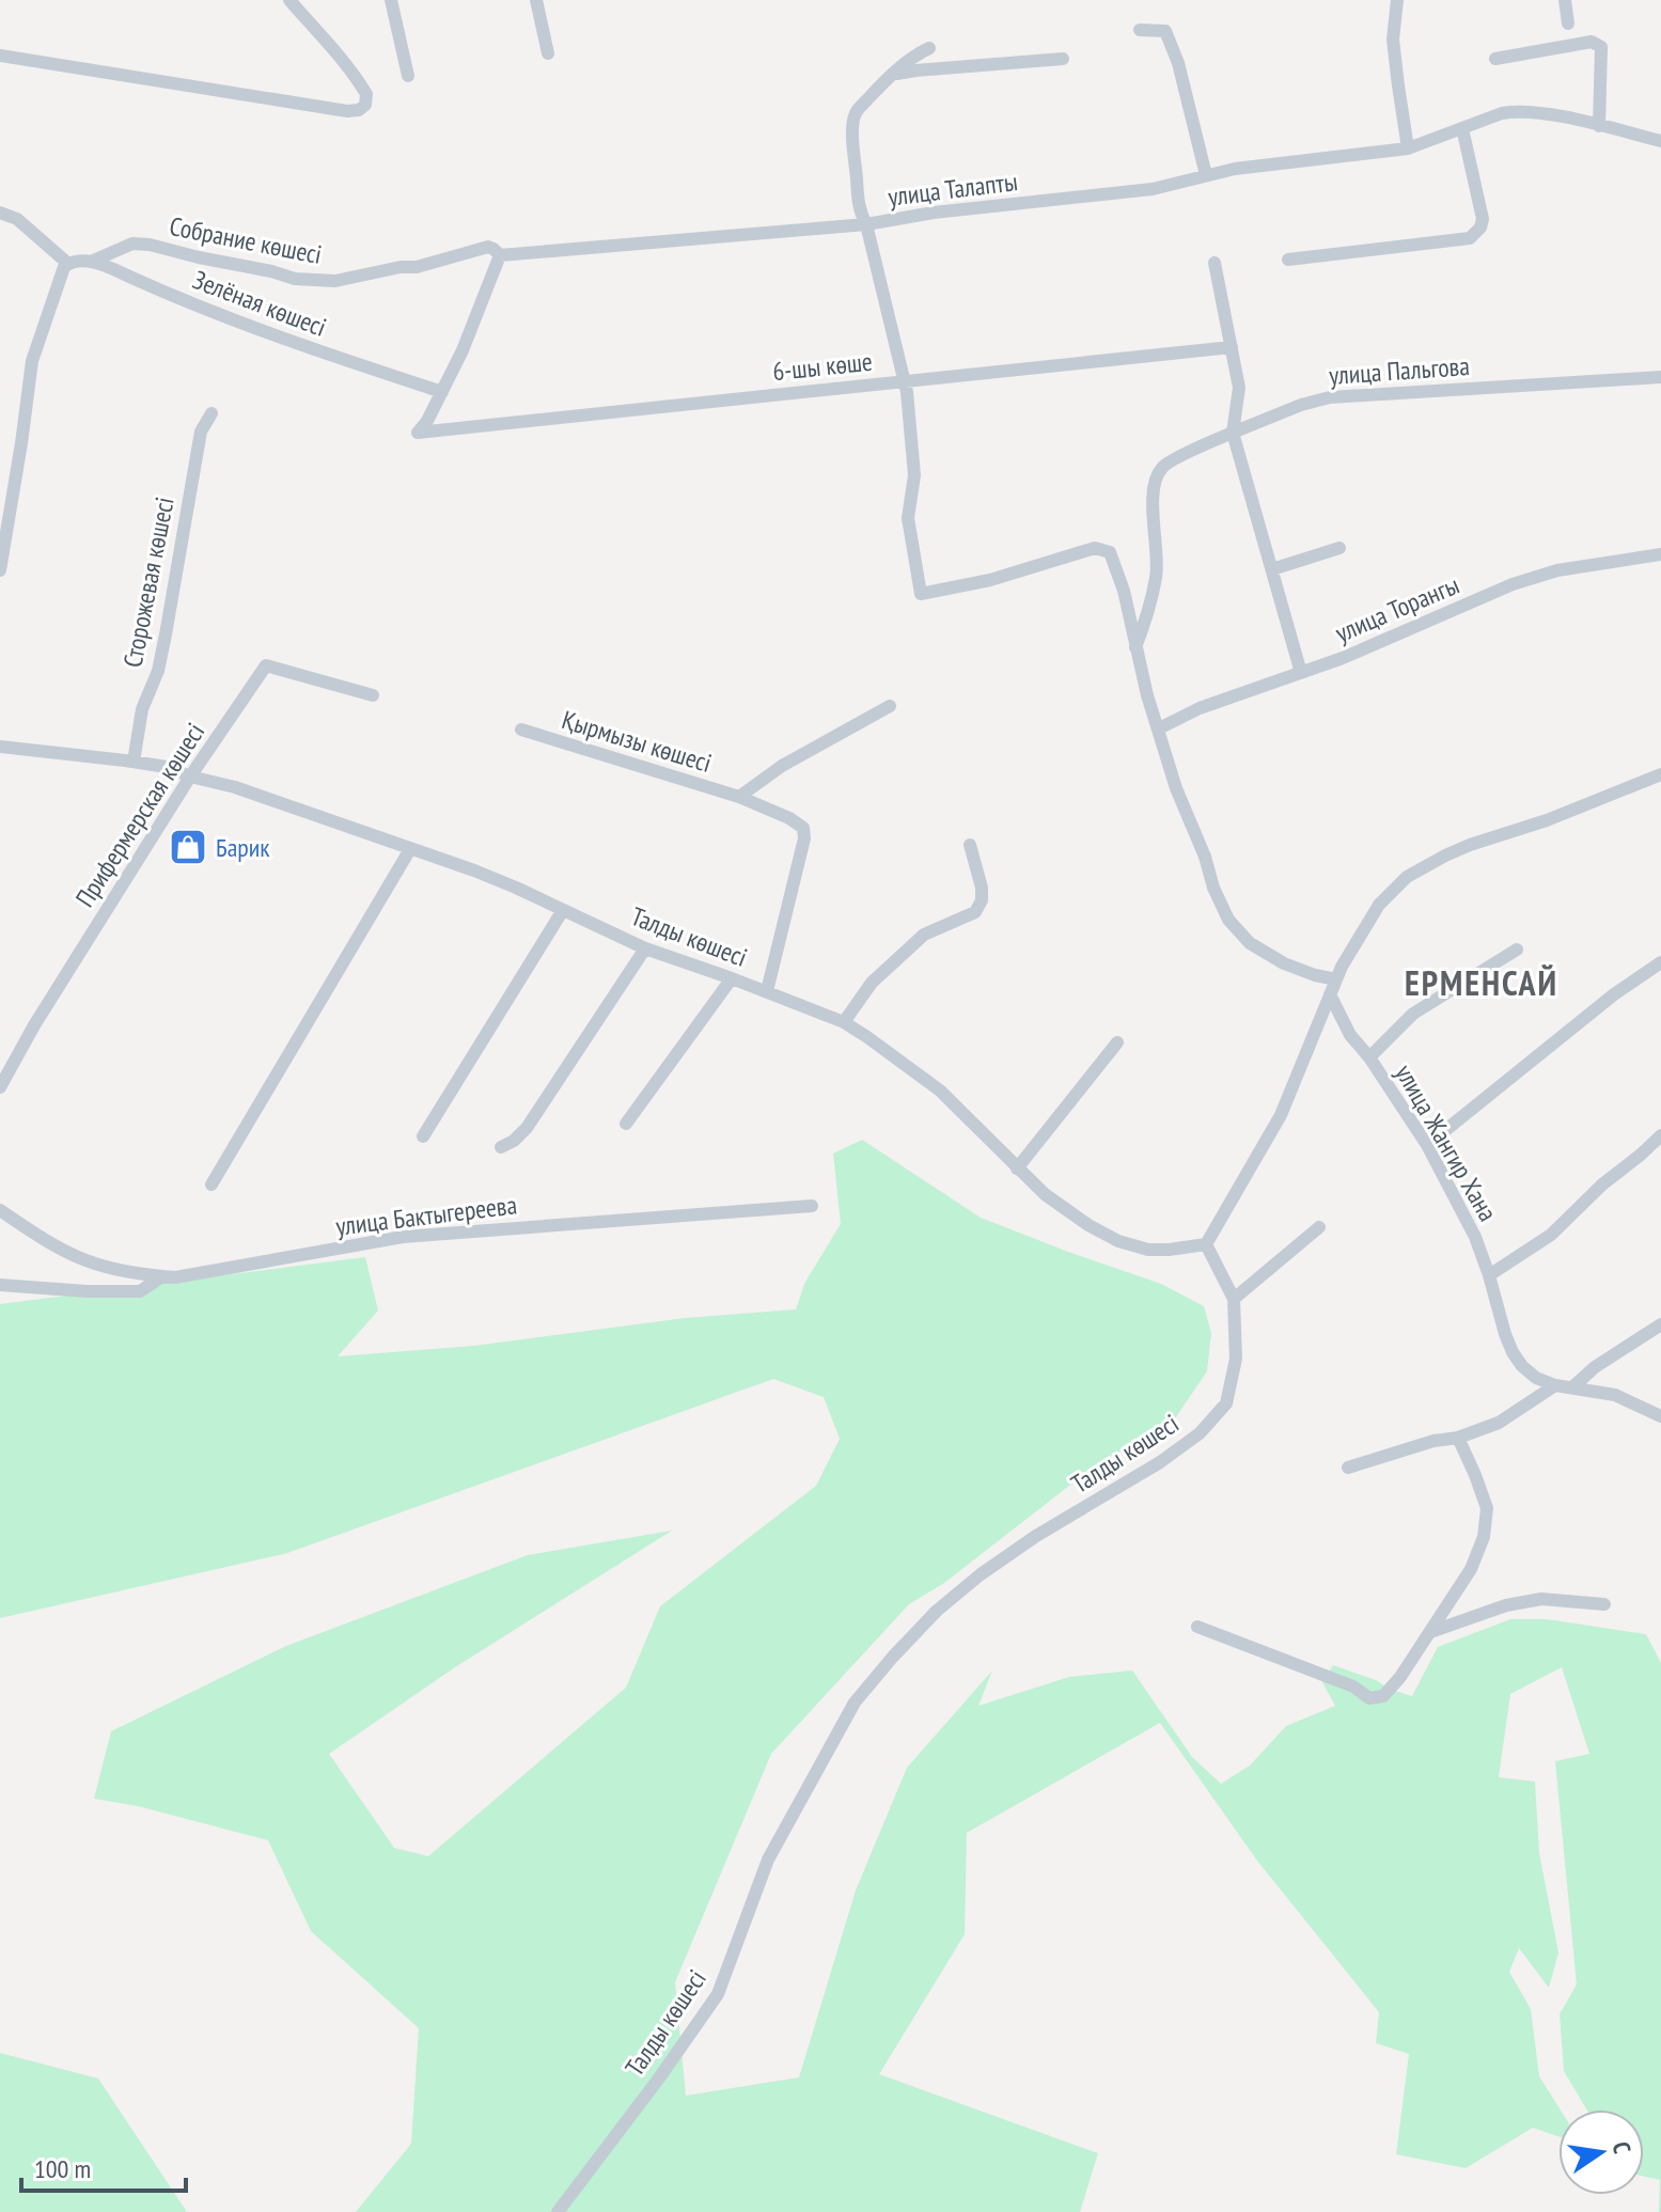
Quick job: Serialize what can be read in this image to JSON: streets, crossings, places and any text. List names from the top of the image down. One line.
{"streets":{"street":["улица Талапты","Собрание көшесі","Зелёная көшесі","6-шы көше","улица Пальгова","Сторожевая көшесі","улица Торангы","Қырмызы көшесі","Прифермерская көшесі","Талды көшесі","улица Жангир Хана","улица Бактыгереева"]},"crossings":[["улица Талапты","Собрание көшесі"],["Собрание көшесі","Зелёная көшесі"],["Зелёная көшесі","6-шы көше"],["Сторожевая көшесі","Талды көшесі"],["Қырмызы көшесі","Талды көшесі"],["Прифермерская көшесі","Талды көшесі"]],"districts":["ЕРМЕНСАЙ"],"places":{"shop":["Барик"]},"scale_bar":"100 m","north":"right"}
